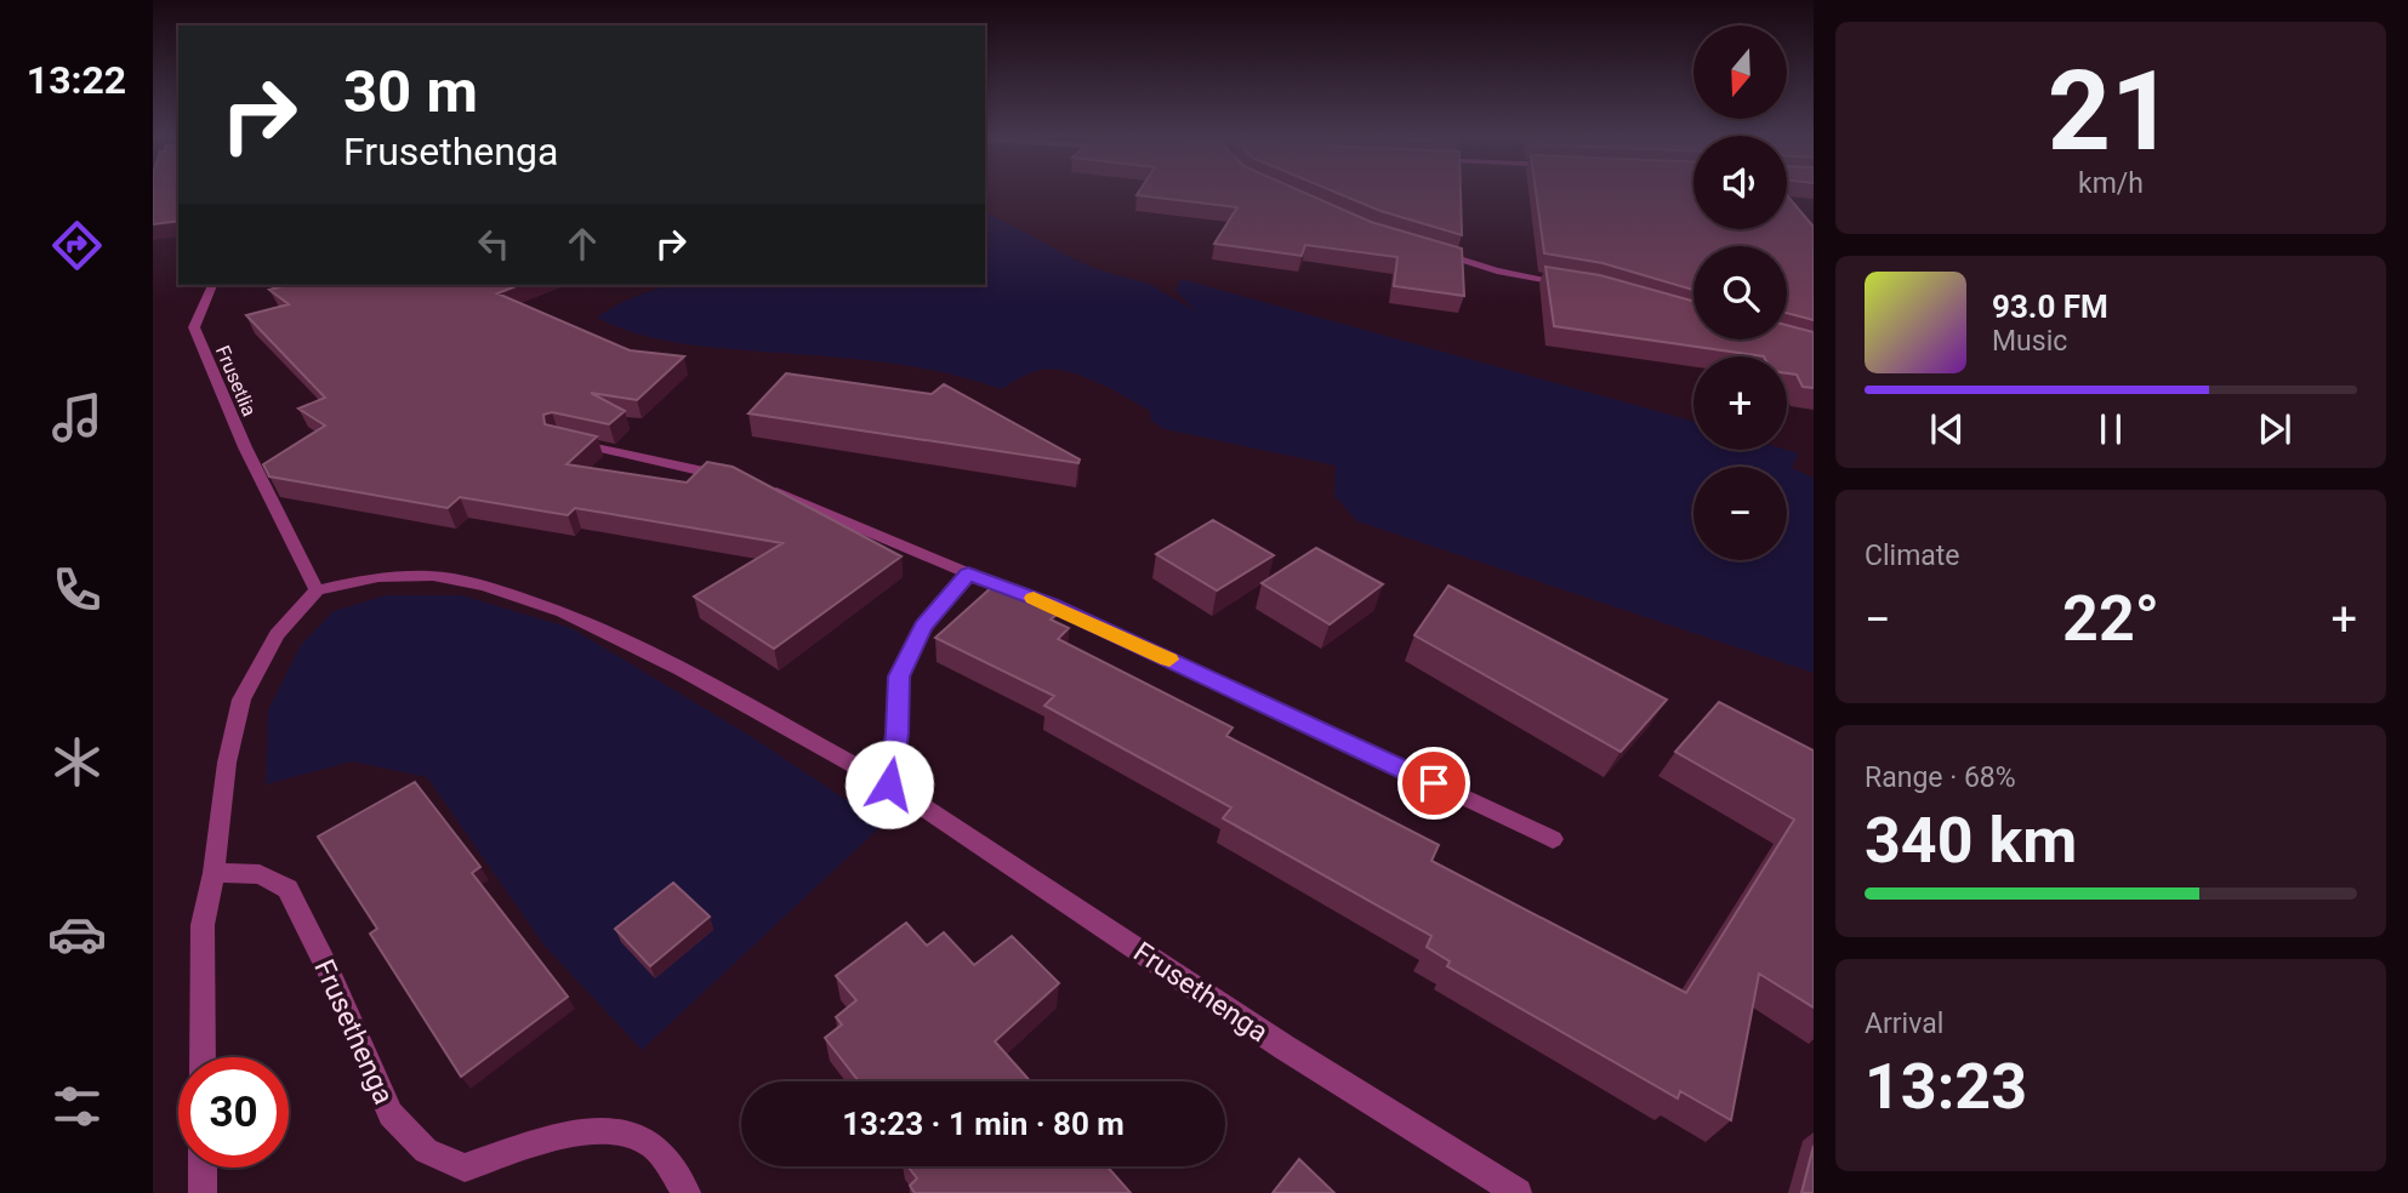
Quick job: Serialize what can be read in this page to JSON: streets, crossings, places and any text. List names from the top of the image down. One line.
{"streets":{"street":["Frusetlia","Frusethenga"]},"crossings":[["Frusetlia","Frusethenga"]],"north":"bottom","page":{"tabs":"13:22","tile":[["21","km/h"],"Climate",["Range · 68%","340 km"],["Arrival","13:23"]],"map_buttons":["+","−"],"turn":["30 m","Frusethenga"],"song":["93.0 FM","Music"],"heat":["−","22°","+"],"limit":"30","trip":"13:23 · 1 min · 80 m"}}
